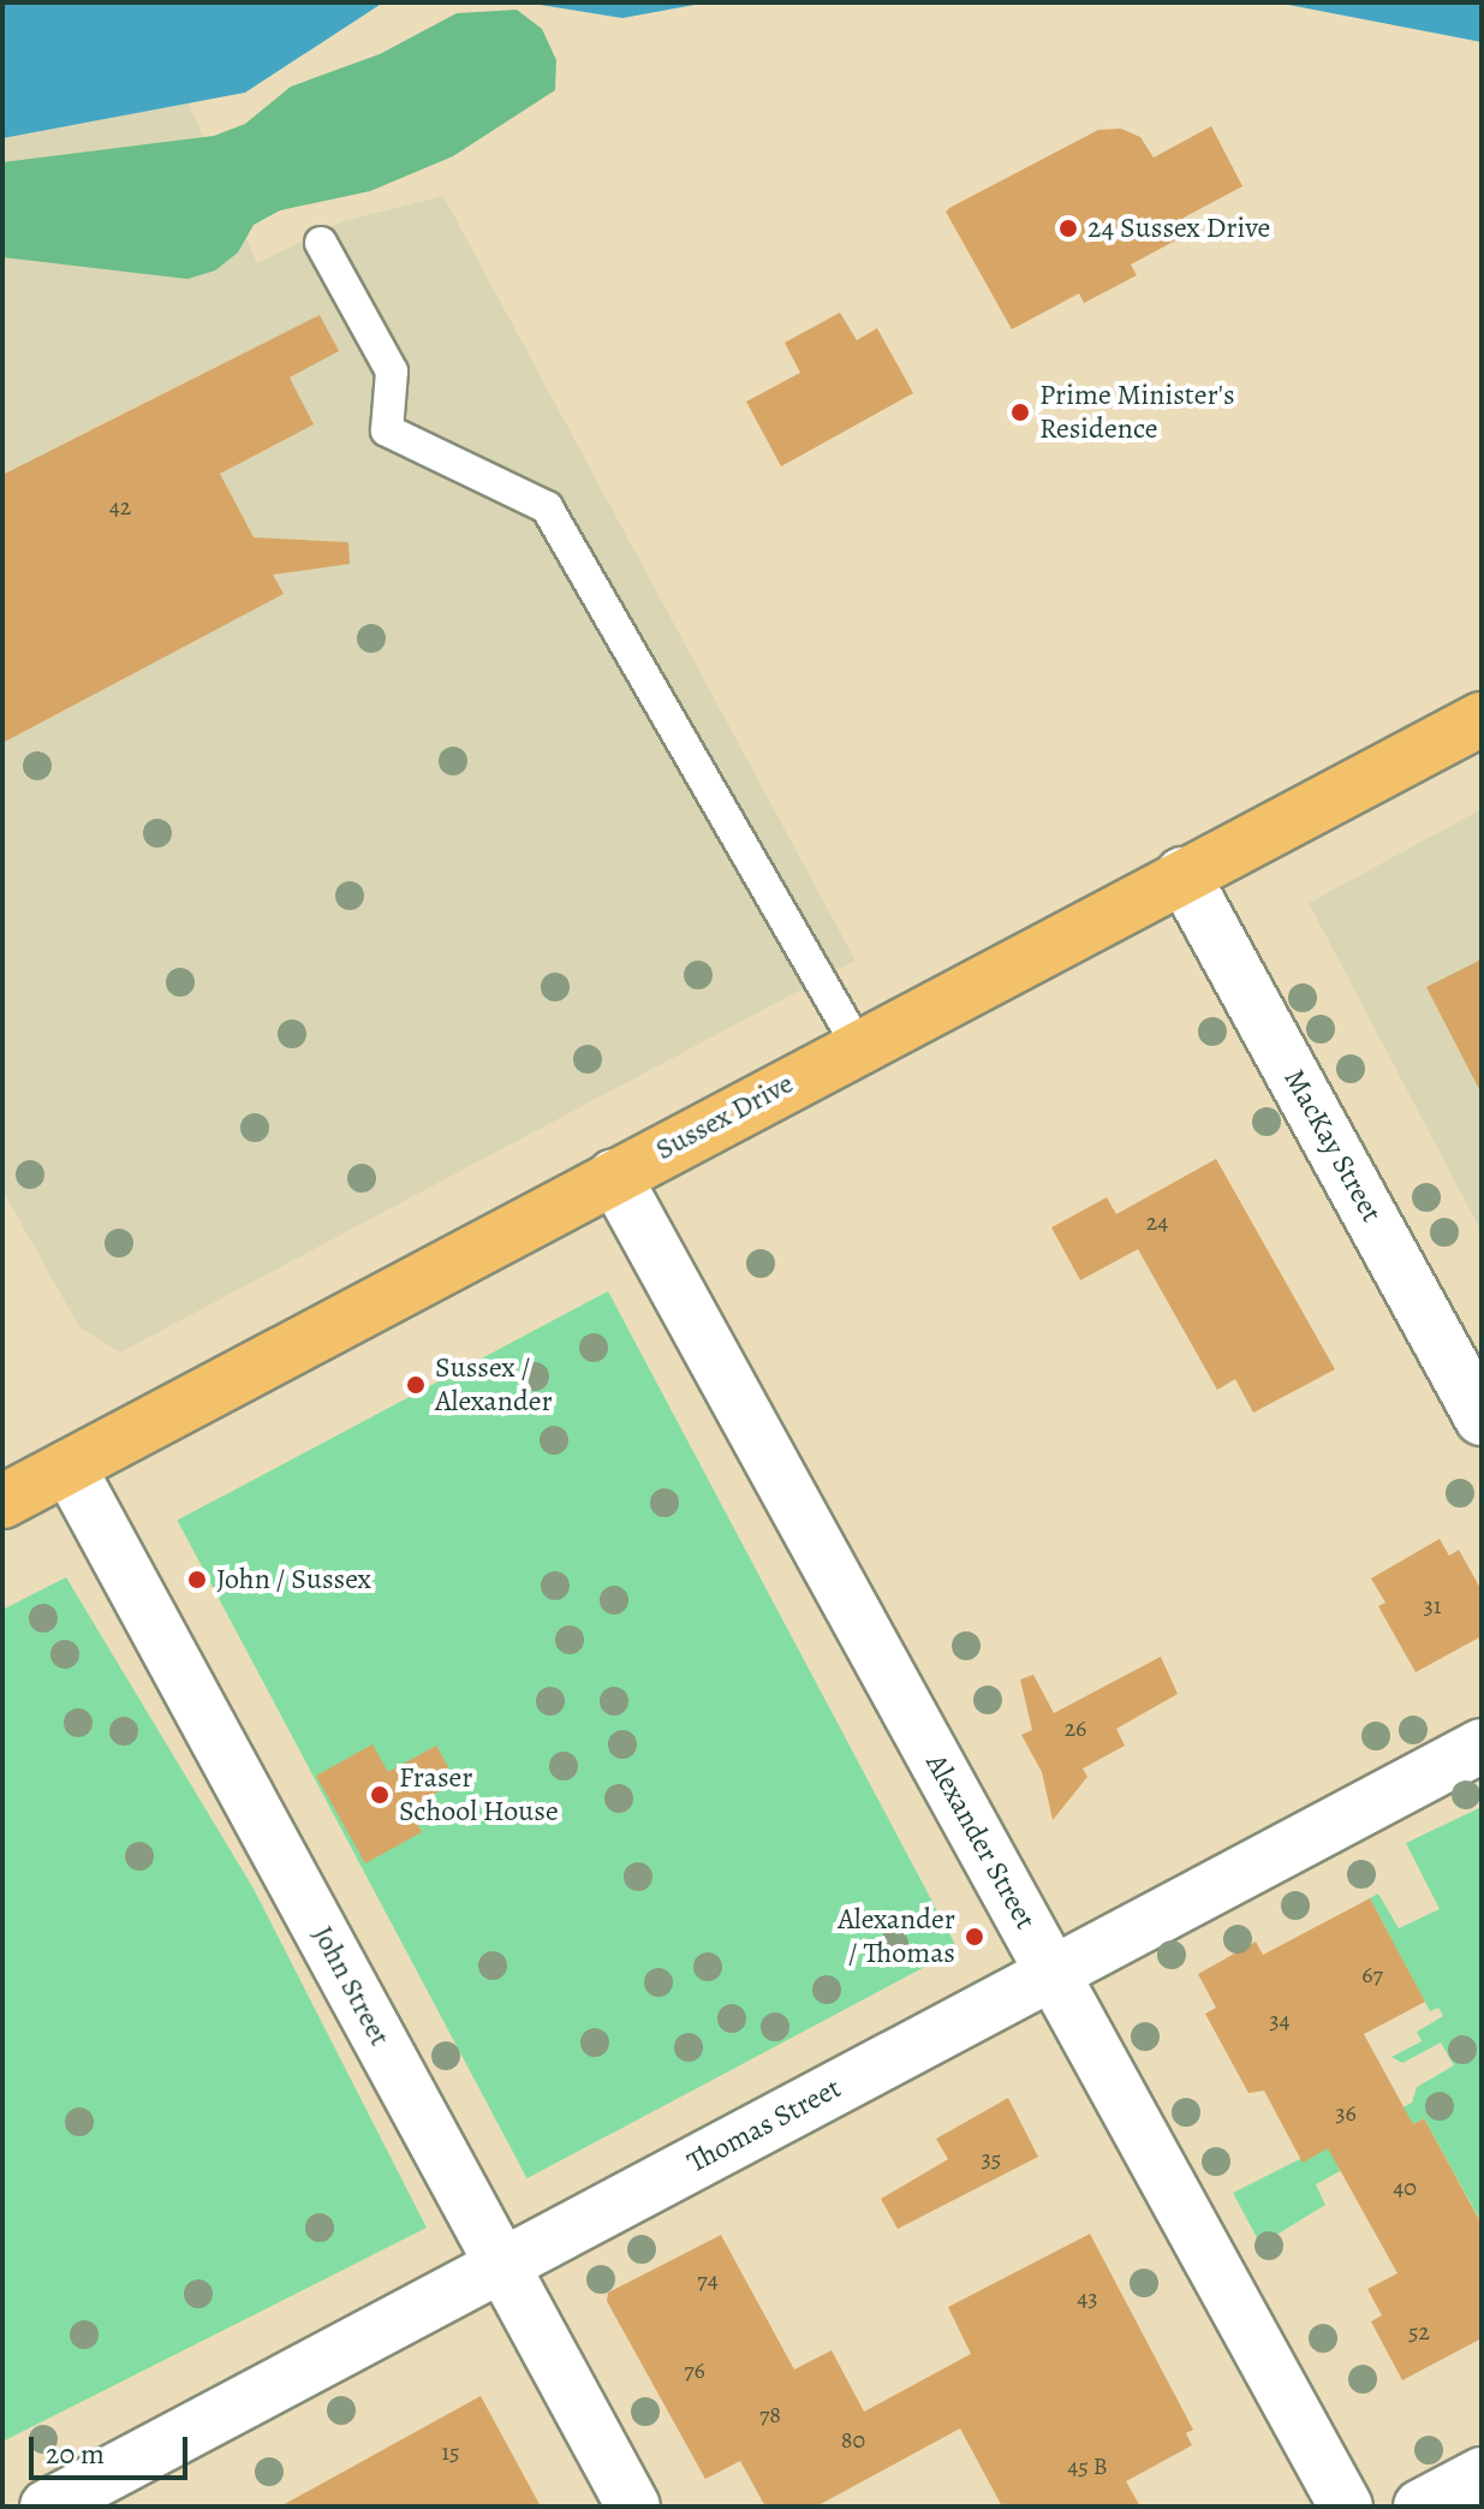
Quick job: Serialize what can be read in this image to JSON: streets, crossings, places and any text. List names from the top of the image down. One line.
{"streets":{"main road":["Sussex Drive"],"street":["MacKay Street","Alexander Street","John Street","Thomas Street"]},"crossings":[["Sussex Drive","MacKay Street"],["Sussex Drive","Alexander Street"],["Sussex Drive","John Street"],["Alexander Street","Thomas Street"],["John Street","Thomas Street"]],"places":["24 Sussex Drive","Prime Minister's Residence","Sussex / Alexander","John / Sussex","Fraser School House","Alexander / Thomas"],"house_numbers":["42","24","31","26","67","34","36","35","40","74","43","52","76","78","80","15","45 B"],"scale_bar":"20 m"}
